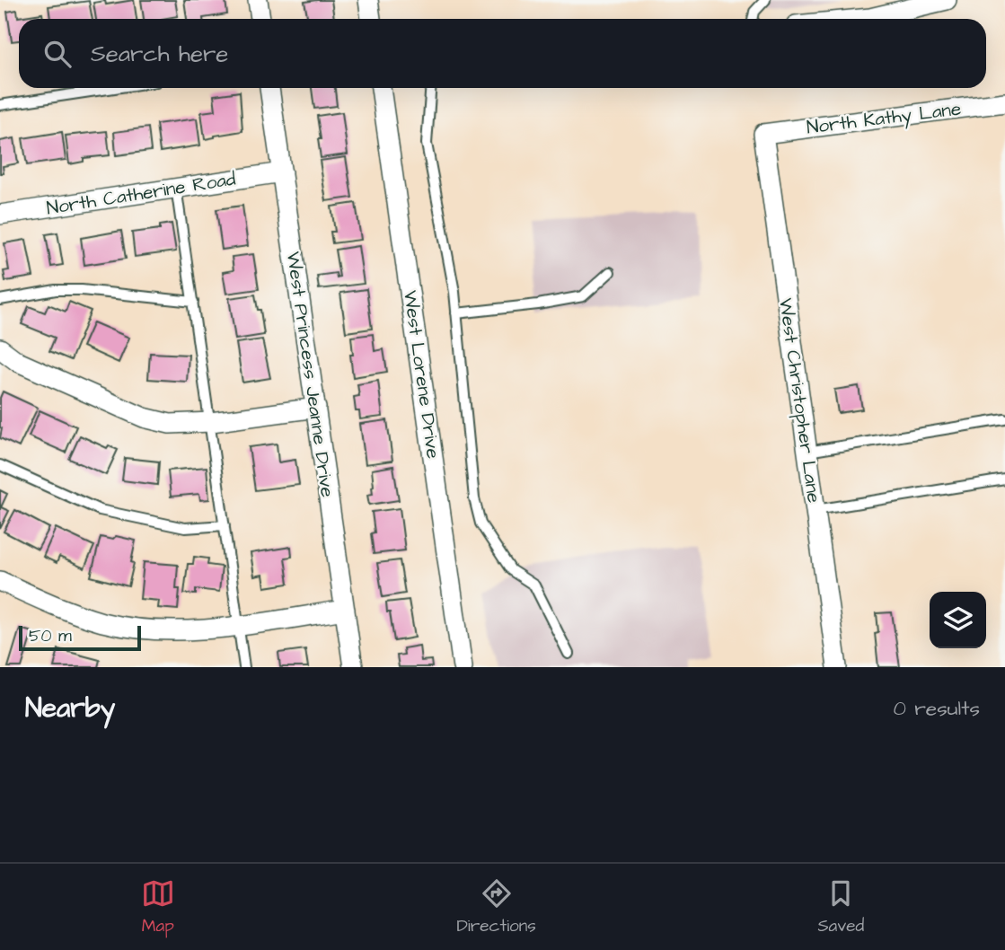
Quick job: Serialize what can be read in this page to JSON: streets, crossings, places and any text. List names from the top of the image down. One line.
{"streets":{"street":["North Kathy Lane","North Catherine Road","West Princess Jeanne Drive","West Lorene Drive","West Christopher Lane"]},"crossings":[["North Kathy Lane","West Christopher Lane"],["North Catherine Road","West Princess Jeanne Drive"]],"scale_bar":"50 m","page":{"search":"Search here","scale":"50 m","heading":["Nearby","0 results"],"nav":["Map","Directions","Saved"]}}
